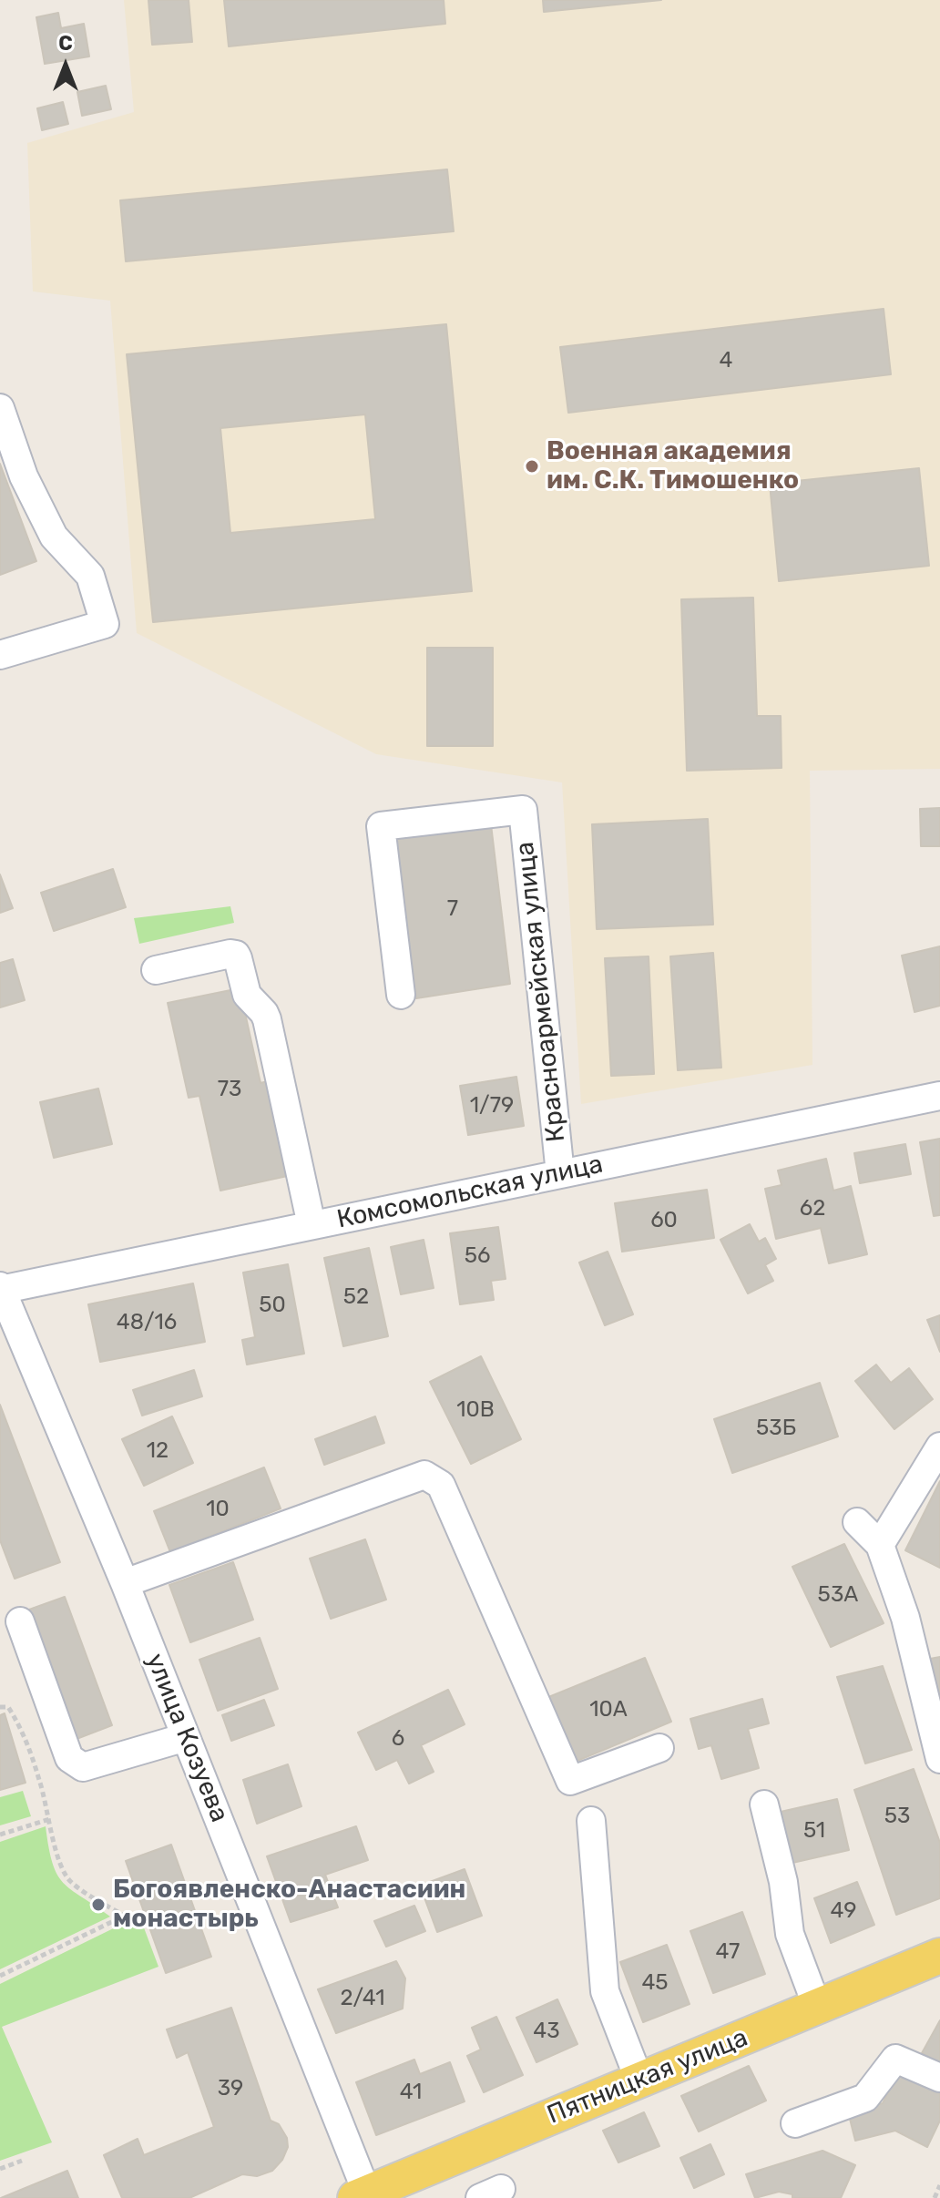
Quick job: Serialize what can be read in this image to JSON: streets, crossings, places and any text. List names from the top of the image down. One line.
{"streets":{"main road":["Пятницкая улица"],"street":["Красноармейская улица","Комсомольская улица","улица Козуева"]},"crossings":[["Красноармейская улица","Комсомольская улица"],["Комсомольская улица","улица Козуева"],["улица Козуева","Пятницкая улица"]],"places":["Военная академия им. С.К. Тимошенко","Богоявленско-Анастасиин монастырь"],"house_numbers":["4","7","73","1/79","62","60","56","52","50","48/16","10В","53Б","12","10","53А","10А","6","53","51","49","47","45","2/41","43","39","41"],"north":"top"}
